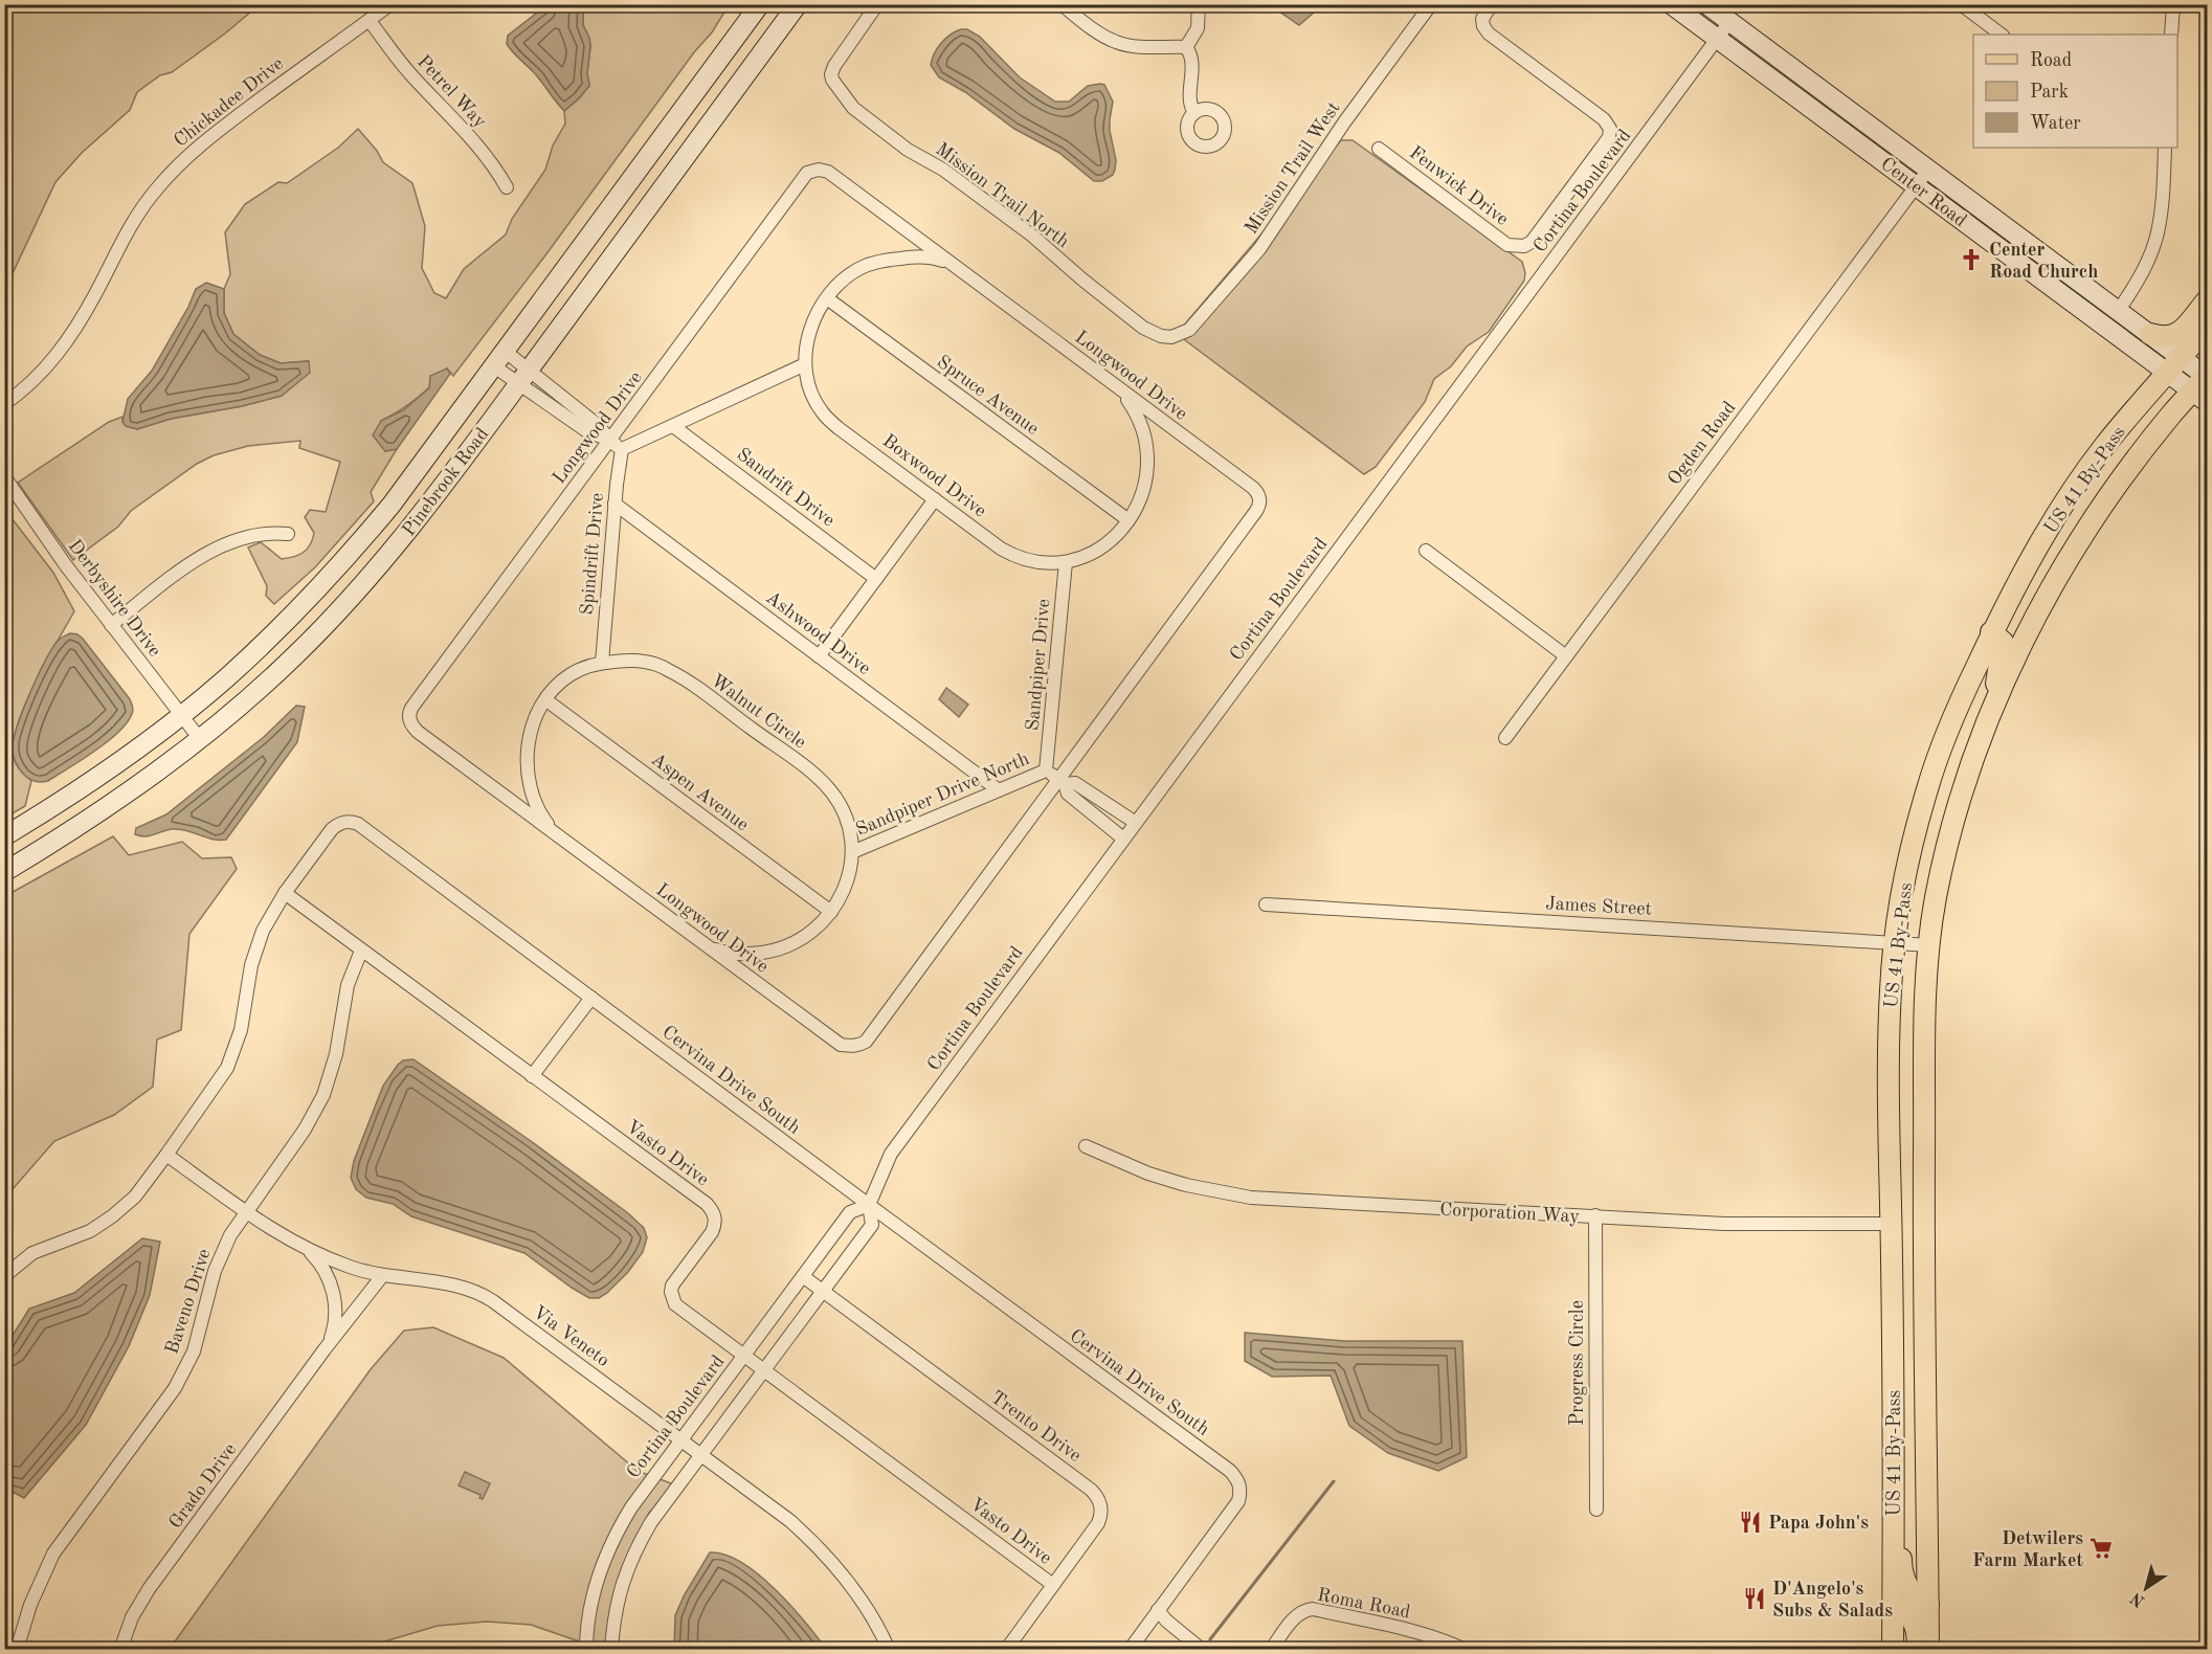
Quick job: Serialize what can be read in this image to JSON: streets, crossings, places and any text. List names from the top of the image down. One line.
{"streets":{"main road":["US 41 By-Pass"],"street":["Petrel Way","Chickadee Drive","Mission Trail West","Fenwick Drive","Cortina Boulevard","Center Road","Mission Trail North","Longwood Drive","Spruce Avenue","Ogden Road","Boxwood Drive","Pinebrook Road","Sandrift Drive","Spindrift Drive","Derbyshire Drive","Ashwood Drive","Sandpiper Drive","Walnut Circle","Aspen Avenue","Sandpiper Drive North","James Street","Cervina Drive South","Vasto Drive","Corporation Way","Baveno Drive","Via Veneto","Progress Circle","Trento Drive","Grado Drive","Roma Road"]},"crossings":[["Petrel Way","Chickadee Drive"],["Mission Trail West","Mission Trail North"],["Cortina Boulevard","Center Road"],["Cortina Boulevard","Cervina Drive South"],["Cortina Boulevard","Vasto Drive"],["Cortina Boulevard","Via Veneto"],["Cortina Boulevard","Trento Drive"],["Center Road","Ogden Road"],["Center Road","US 41 By-Pass"],["Longwood Drive","Boxwood Drive"],["Longwood Drive","Walnut Circle"],["Spruce Avenue","Boxwood Drive"],["Boxwood Drive","Sandpiper Drive"],["US 41 By-Pass","James Street"],["US 41 By-Pass","Corporation Way"],["Pinebrook Road","Derbyshire Drive"],["Spindrift Drive","Ashwood Drive"],["Spindrift Drive","Walnut Circle"],["Ashwood Drive","Sandpiper Drive North"],["Sandpiper Drive","Sandpiper Drive North"],["Walnut Circle","Aspen Avenue"],["Walnut Circle","Sandpiper Drive North"],["Cervina Drive South","Vasto Drive"],["Cervina Drive South","Via Veneto"],["Vasto Drive","Baveno Drive"],["Vasto Drive","Trento Drive"],["Corporation Way","Progress Circle"],["Baveno Drive","Via Veneto"],["Via Veneto","Grado Drive"]],"places":{"church":["Center Road Church"],"restaurant":["Papa John's","D'Angelo's Subs & Salads"],"supermarket":["Detwilers Farm Market"]},"legend":["Road","Park","Water"],"north":"bottom left"}
